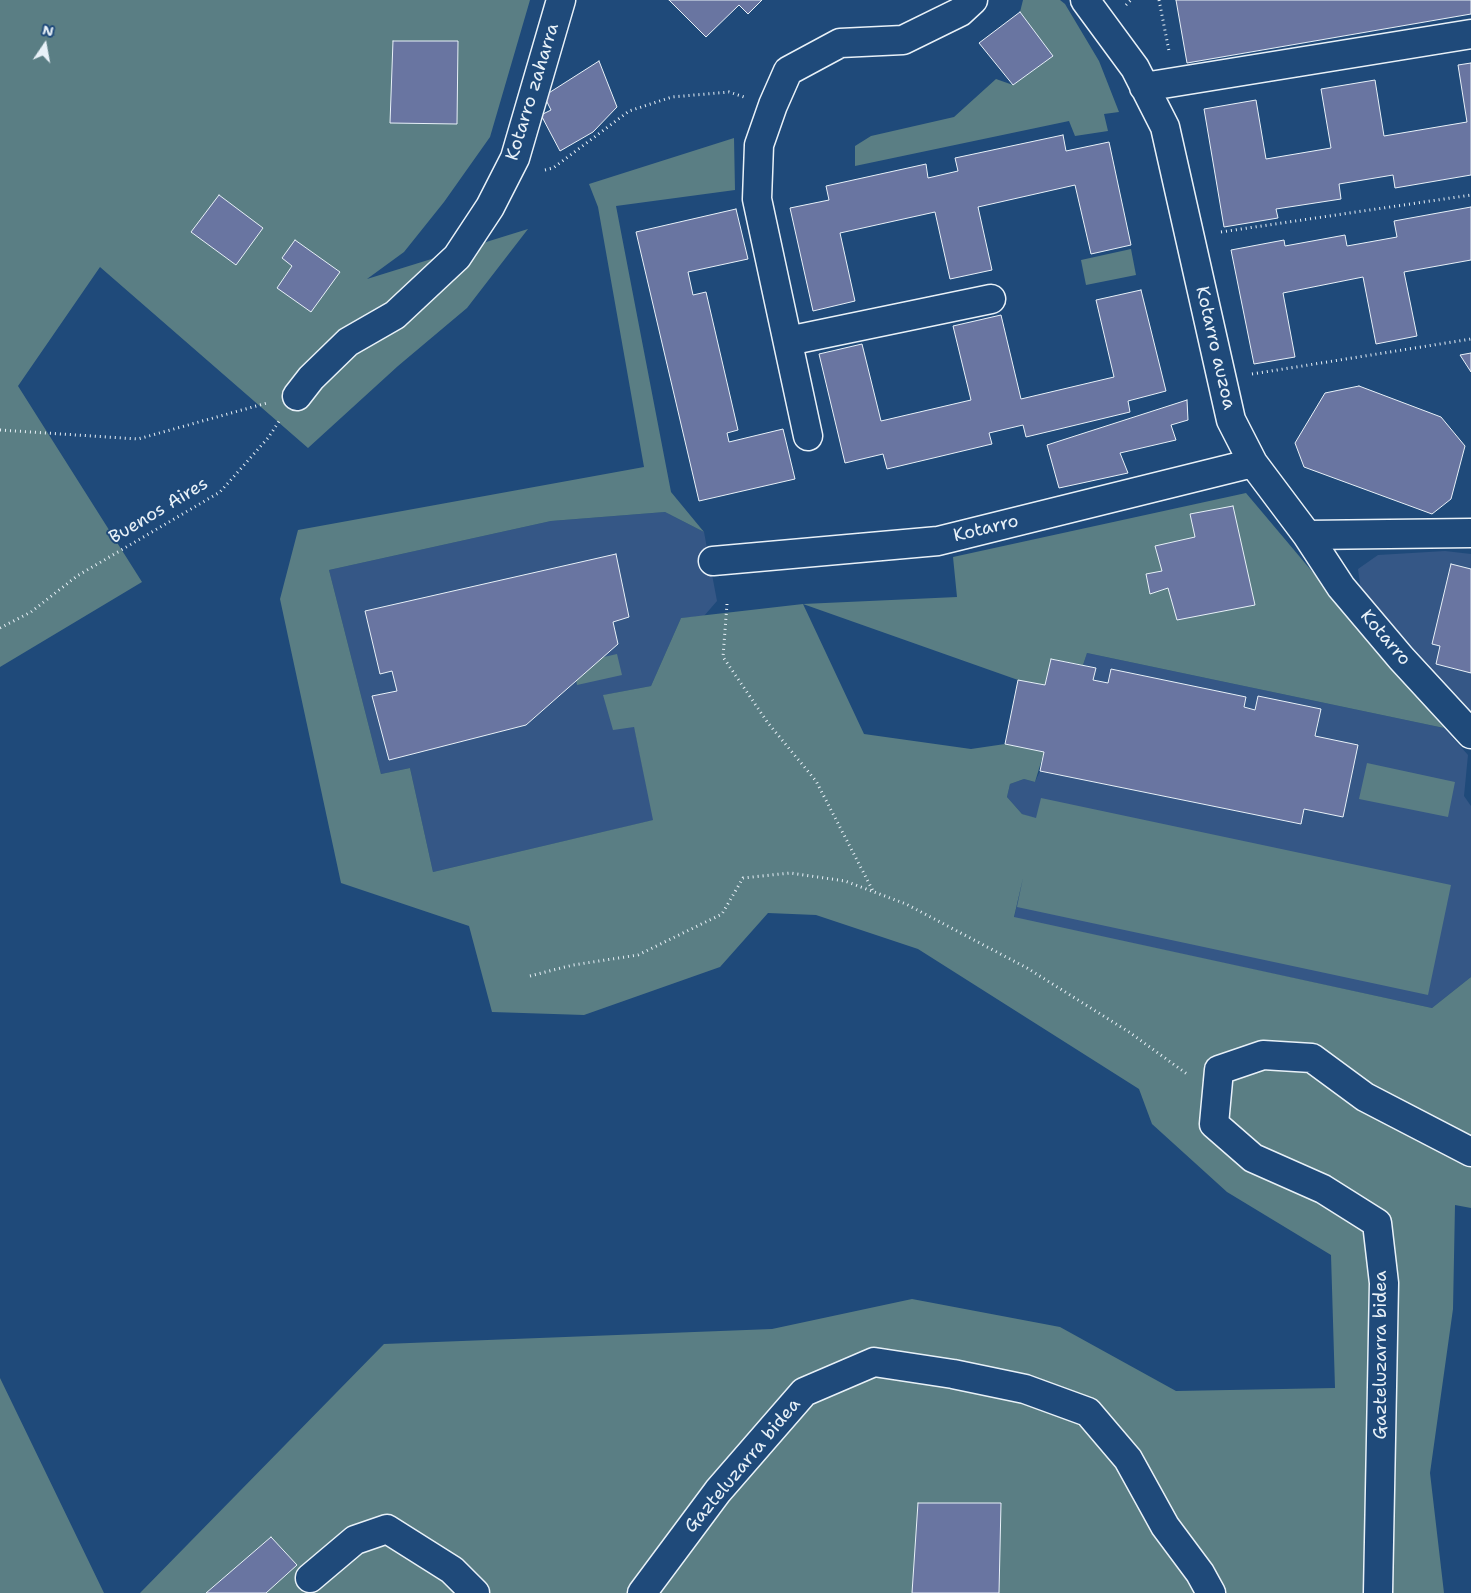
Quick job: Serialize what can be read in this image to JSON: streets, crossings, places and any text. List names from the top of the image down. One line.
{"streets":{"street":["Kotarro zaharra","Kotarro auzoa","Kotarro","Gazteluzarra bidea"],"path":["Buenos Aires"]},"crossings":[["Kotarro zaharra","Buenos Aires"],["Kotarro auzoa","Kotarro"]],"north":"top"}
